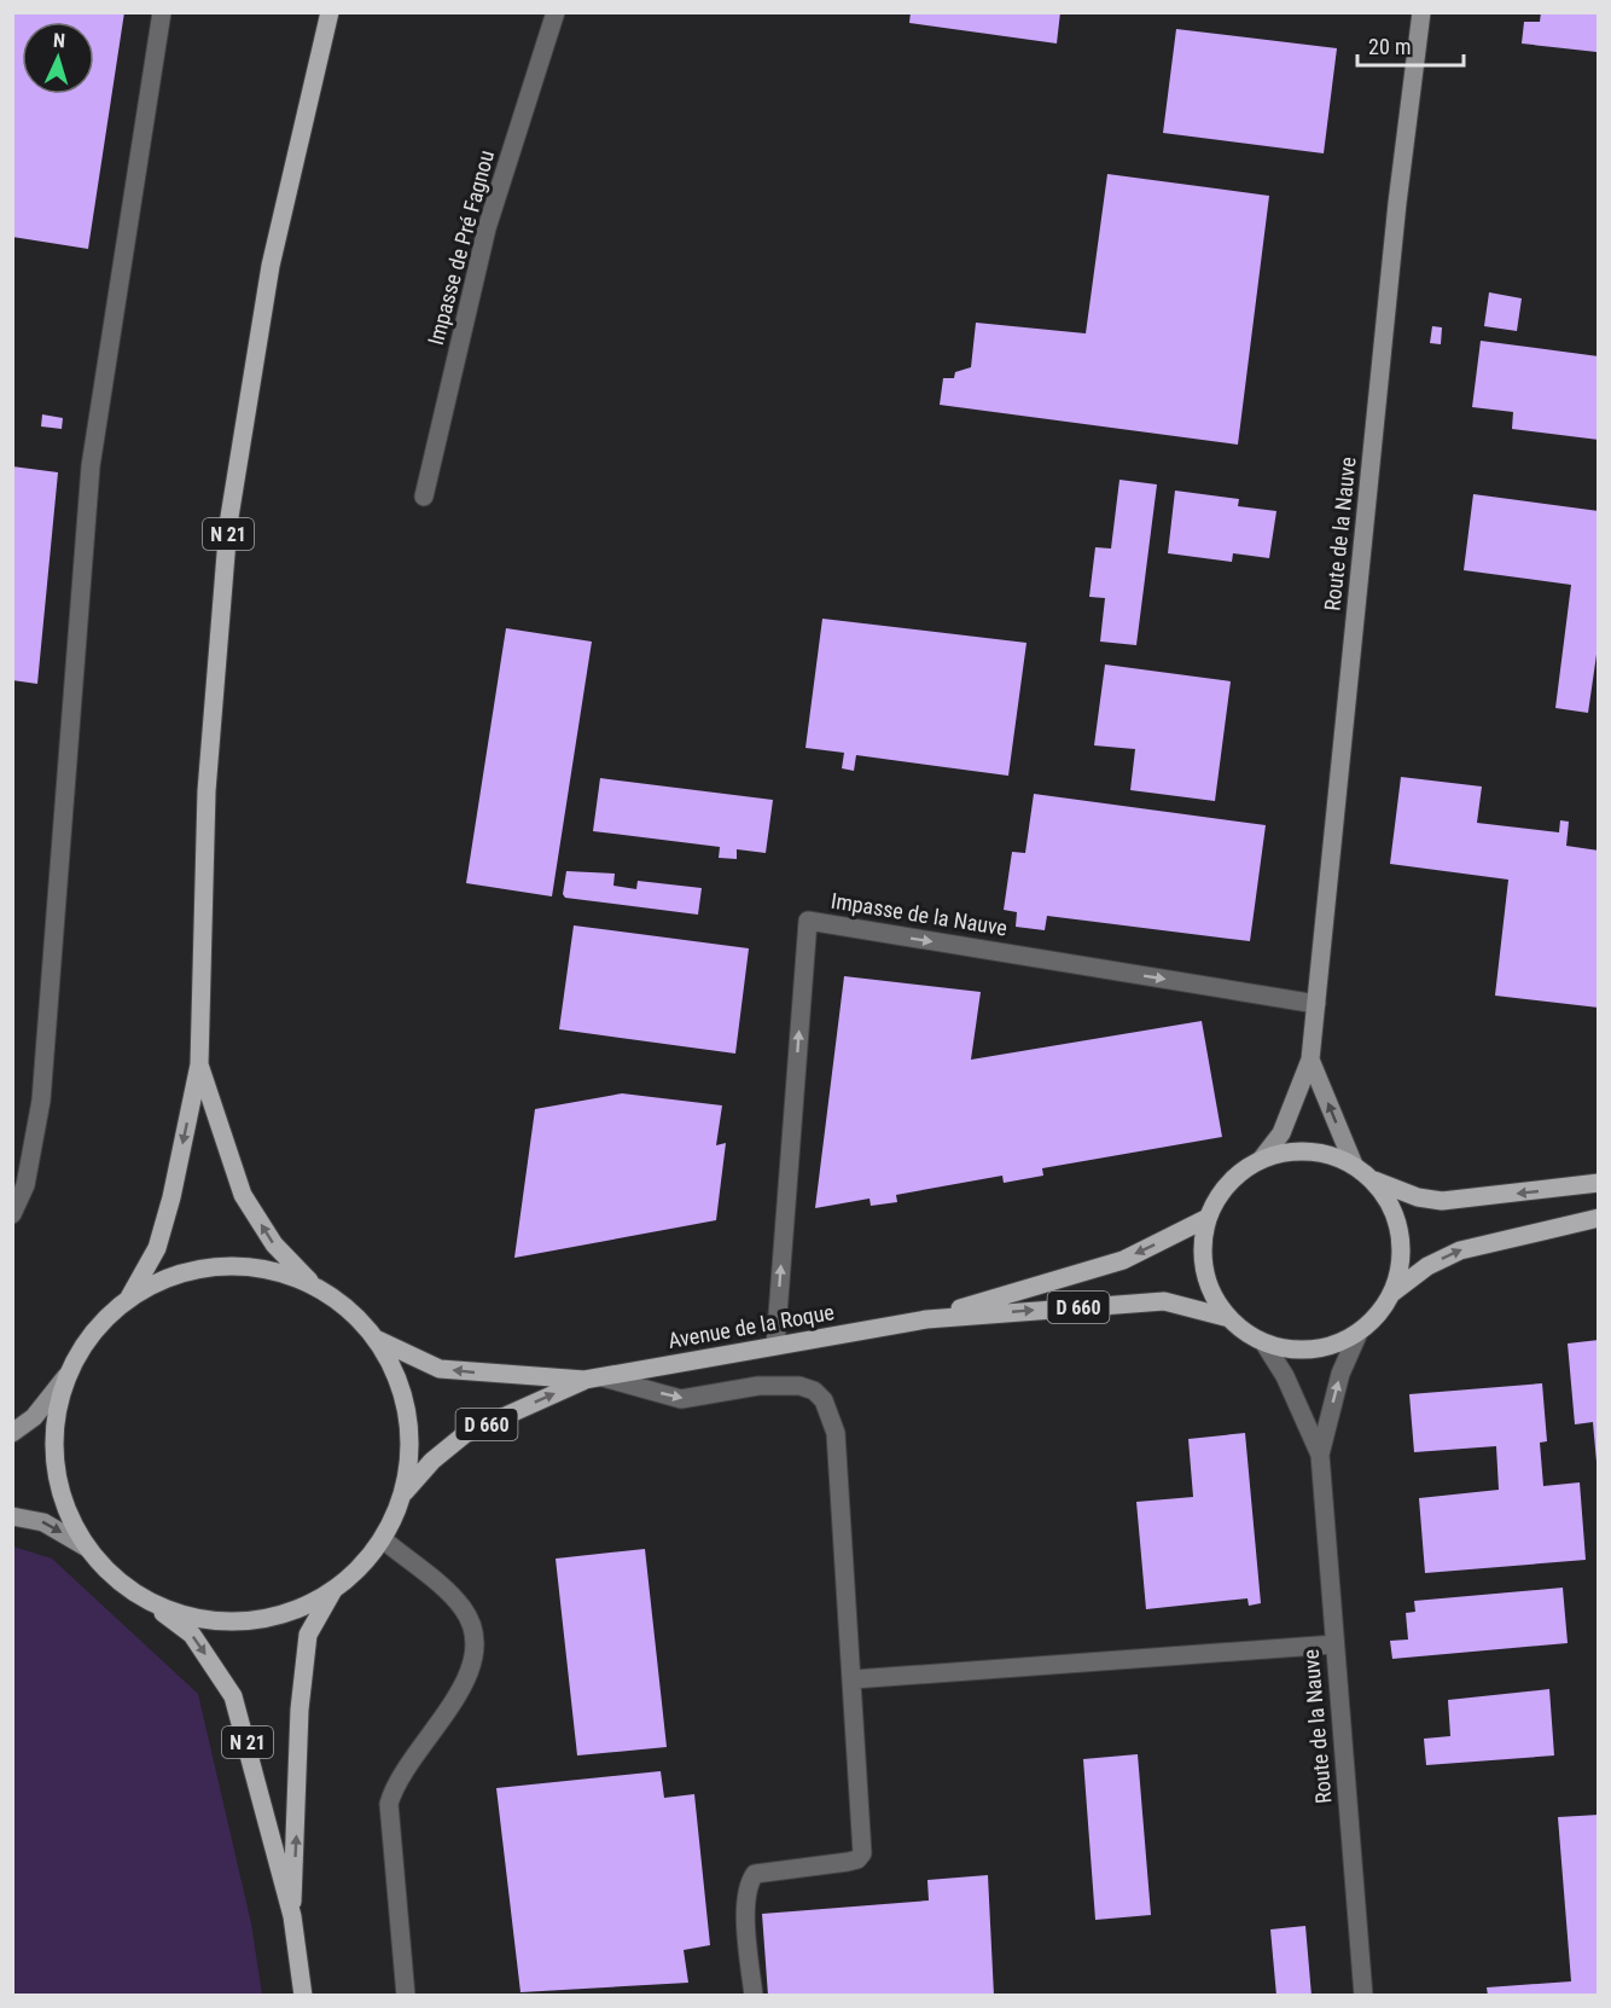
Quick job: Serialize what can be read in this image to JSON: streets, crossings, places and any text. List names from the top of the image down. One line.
{"streets":{"main road":["N 21","D 660","Avenue de la Roque"],"street":["Impasse de Pré Fagnou","Route de la Nauve","Impasse de la Nauve"]},"crossings":[["Route de la Nauve","Impasse de la Nauve"],["Route de la Nauve","D 660"],["Impasse de la Nauve","Avenue de la Roque"],["D 660","Avenue de la Roque"]],"scale_bar":"20 m","north":"top"}
